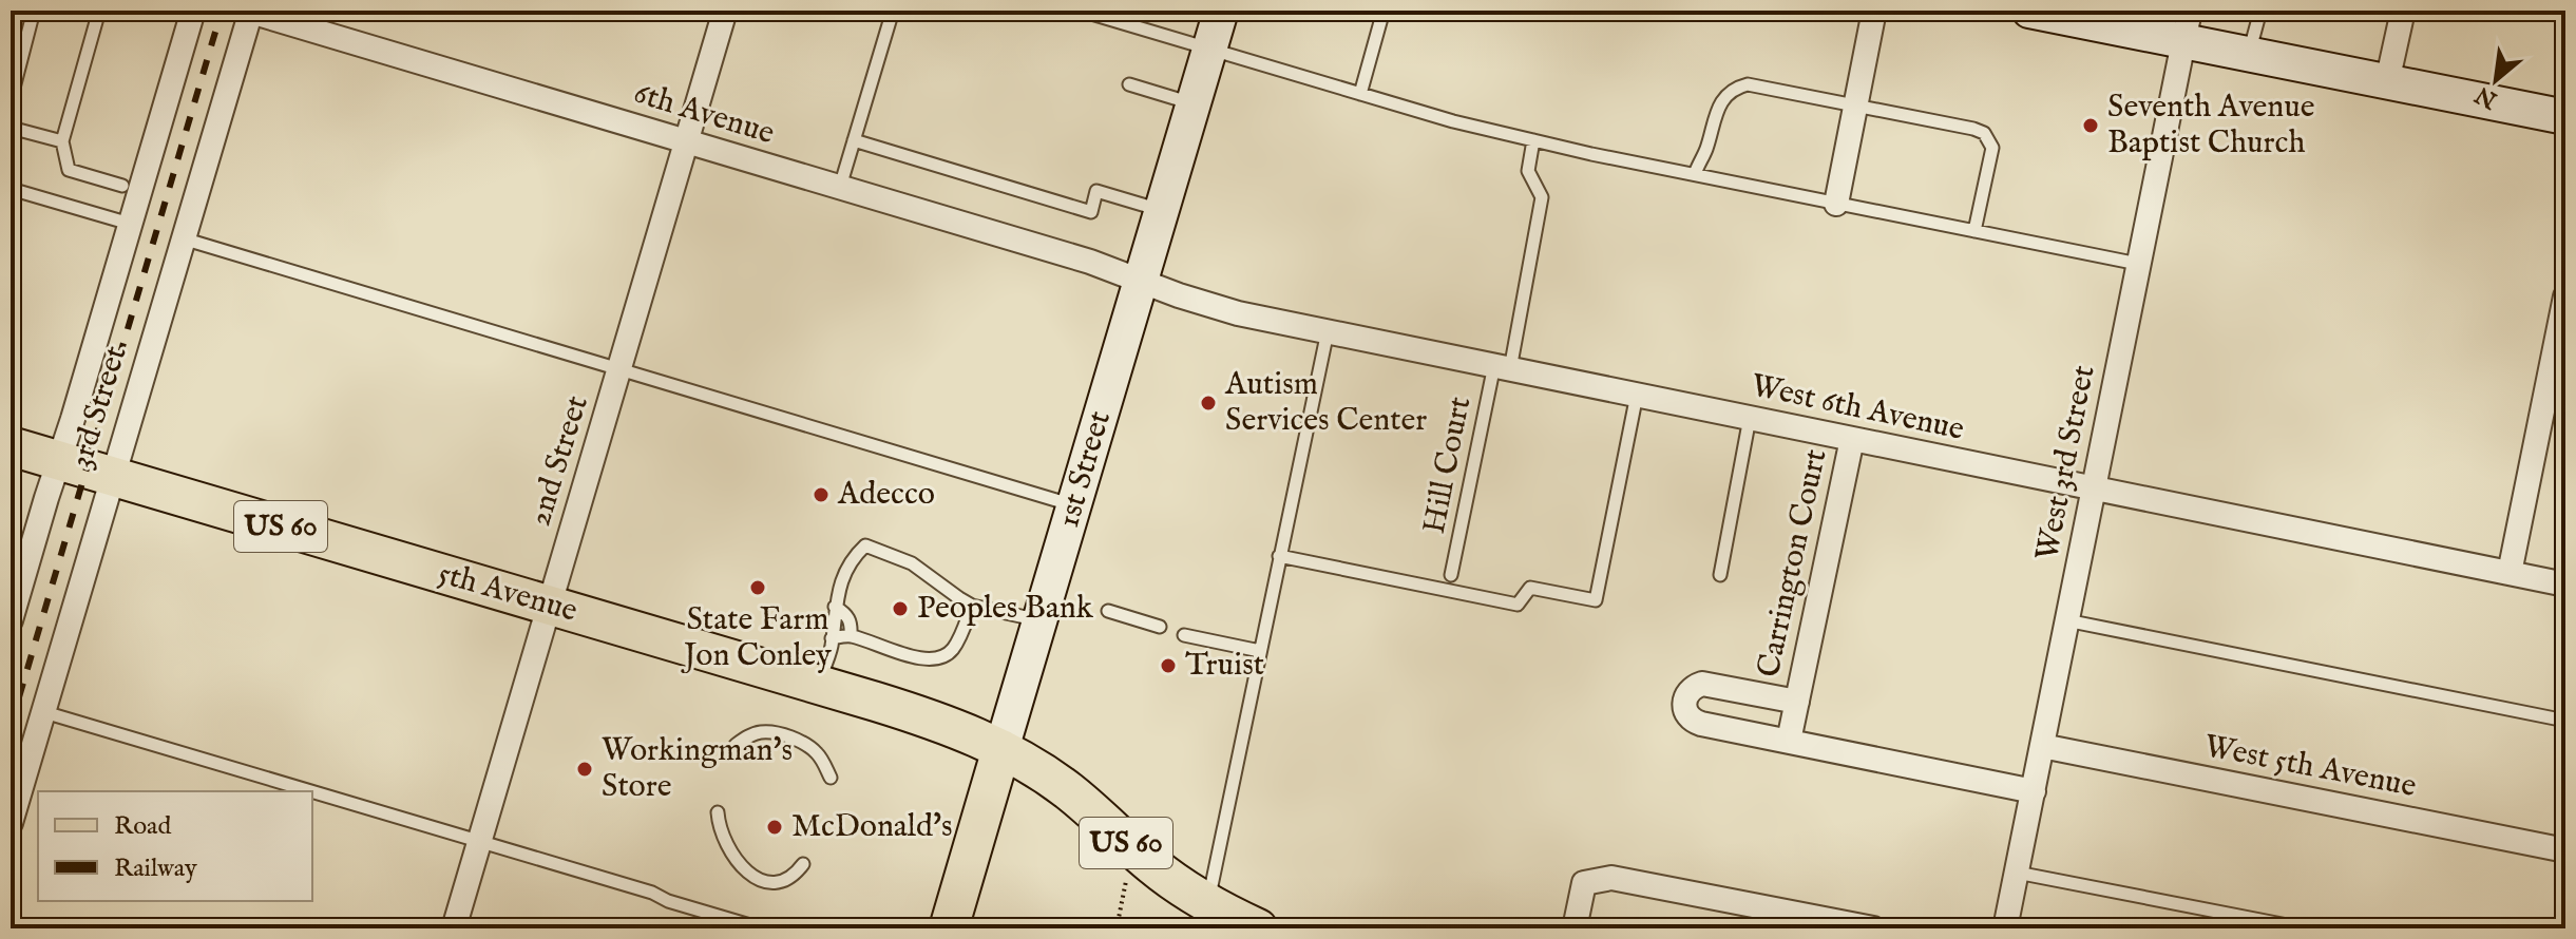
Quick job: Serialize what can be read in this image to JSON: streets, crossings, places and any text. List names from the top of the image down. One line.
{"streets":{"main road":["1st Street","US 60","5th Avenue"],"street":["6th Avenue","3rd Street","West 6th Avenue","2nd Street","West 3rd Street","Carrington Court","West 5th Avenue"],"lane":["Hill Court"]},"crossings":[["6th Avenue","3rd Street"],["6th Avenue","West 6th Avenue"],["6th Avenue","2nd Street"],["6th Avenue","1st Street"],["3rd Street","5th Avenue"],["West 6th Avenue","West 3rd Street"],["West 6th Avenue","Hill Court"],["West 6th Avenue","1st Street"],["West 6th Avenue","Carrington Court"],["2nd Street","5th Avenue"],["West 3rd Street","Carrington Court"],["West 3rd Street","West 5th Avenue"],["1st Street","US 60"],["1st Street","5th Avenue"],["US 60","5th Avenue"]],"places":["Seventh Avenue Baptist Church","Autism Services Center","Adecco","State Farm Jon Conley","Peoples Bank","Truist","Workingman's Store","McDonald's"],"legend":["Road","Railway"],"north":"bottom left"}
